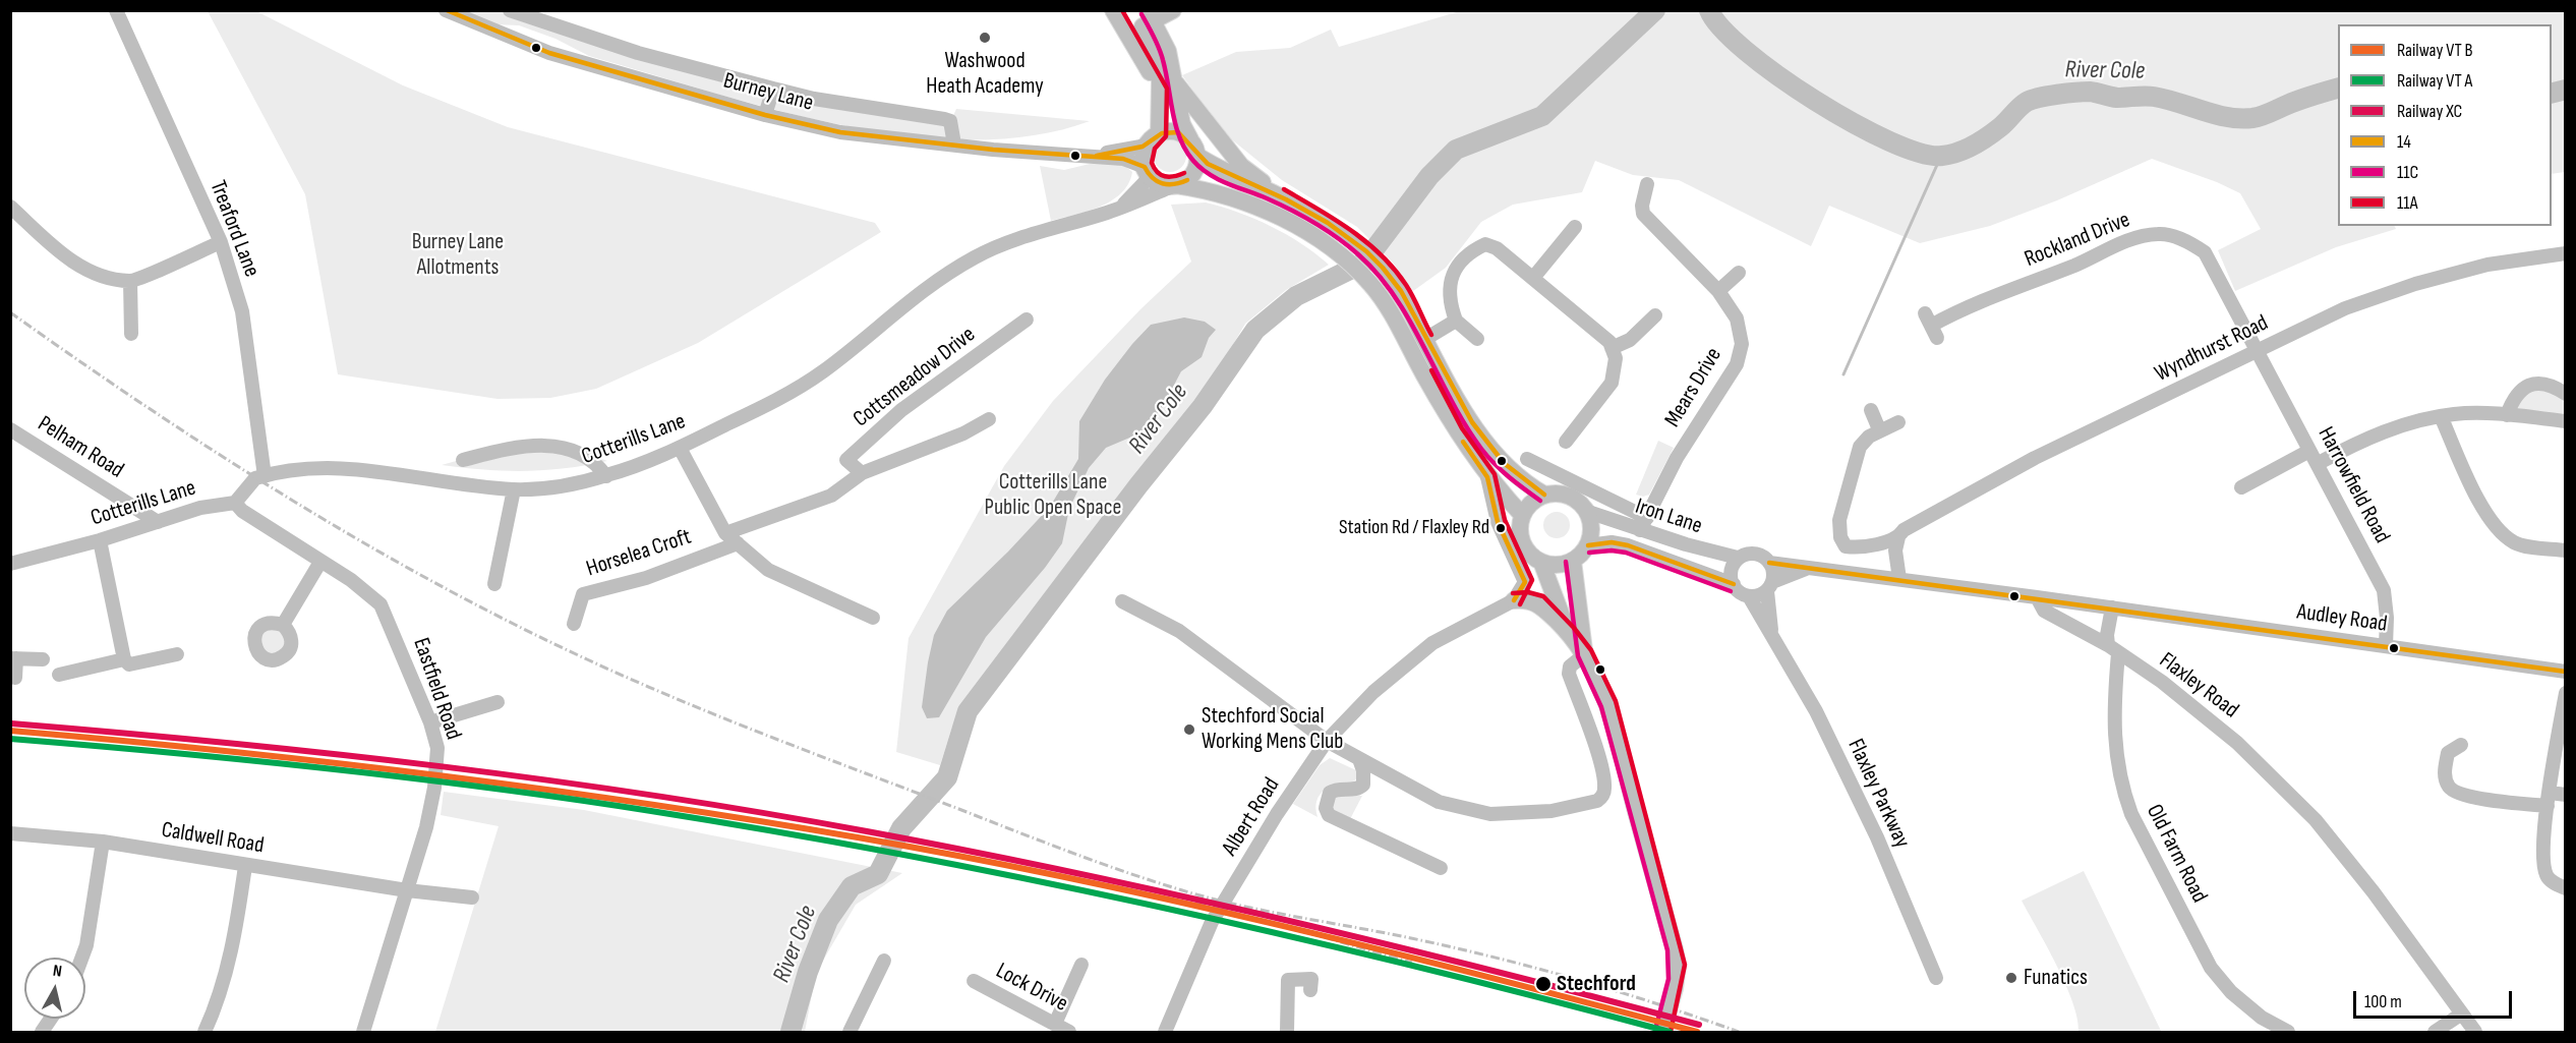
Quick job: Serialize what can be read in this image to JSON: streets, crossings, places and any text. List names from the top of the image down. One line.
{"streets":{"street":["Burney Lane","Treaford Lane","Rockland Drive","Wyndhurst Road","Cottsmeadow Drive","Mears Drive","Cotterills Lane","Pelham Road","Harrowfield Road","Iron Lane","Horselea Croft","Audley Road","Flaxley Road","Eastfield Road","Flaxley Parkway","Albert Road","Caldwell Road","Old Farm Road","Lock Drive"]},"crossings":[["Burney Lane","Cotterills Lane"],["Treaford Lane","Cotterills Lane"],["Rockland Drive","Wyndhurst Road"],["Rockland Drive","Harrowfield Road"],["Wyndhurst Road","Harrowfield Road"],["Mears Drive","Iron Lane"],["Cotterills Lane","Pelham Road"],["Cotterills Lane","Eastfield Road"],["Harrowfield Road","Audley Road"],["Iron Lane","Flaxley Parkway"],["Flaxley Road","Old Farm Road"],["Eastfield Road","Caldwell Road"]],"water":["River Cole"],"parks":["Burney Lane Allotments","Cotterills Lane Public Open Space"],"places":["Washwood Heath Academy","Station Rd / Flaxley Rd","Stechford Social Working Mens Club","Funatics","Stechford"],"lines":["transit line 14","transit line 11A","transit line 11C","rail line XC"],"legend":["Railway VT B","Railway VT A","Railway XC","14","11C","11A"],"scale_bar":"100 m","north":"top"}
